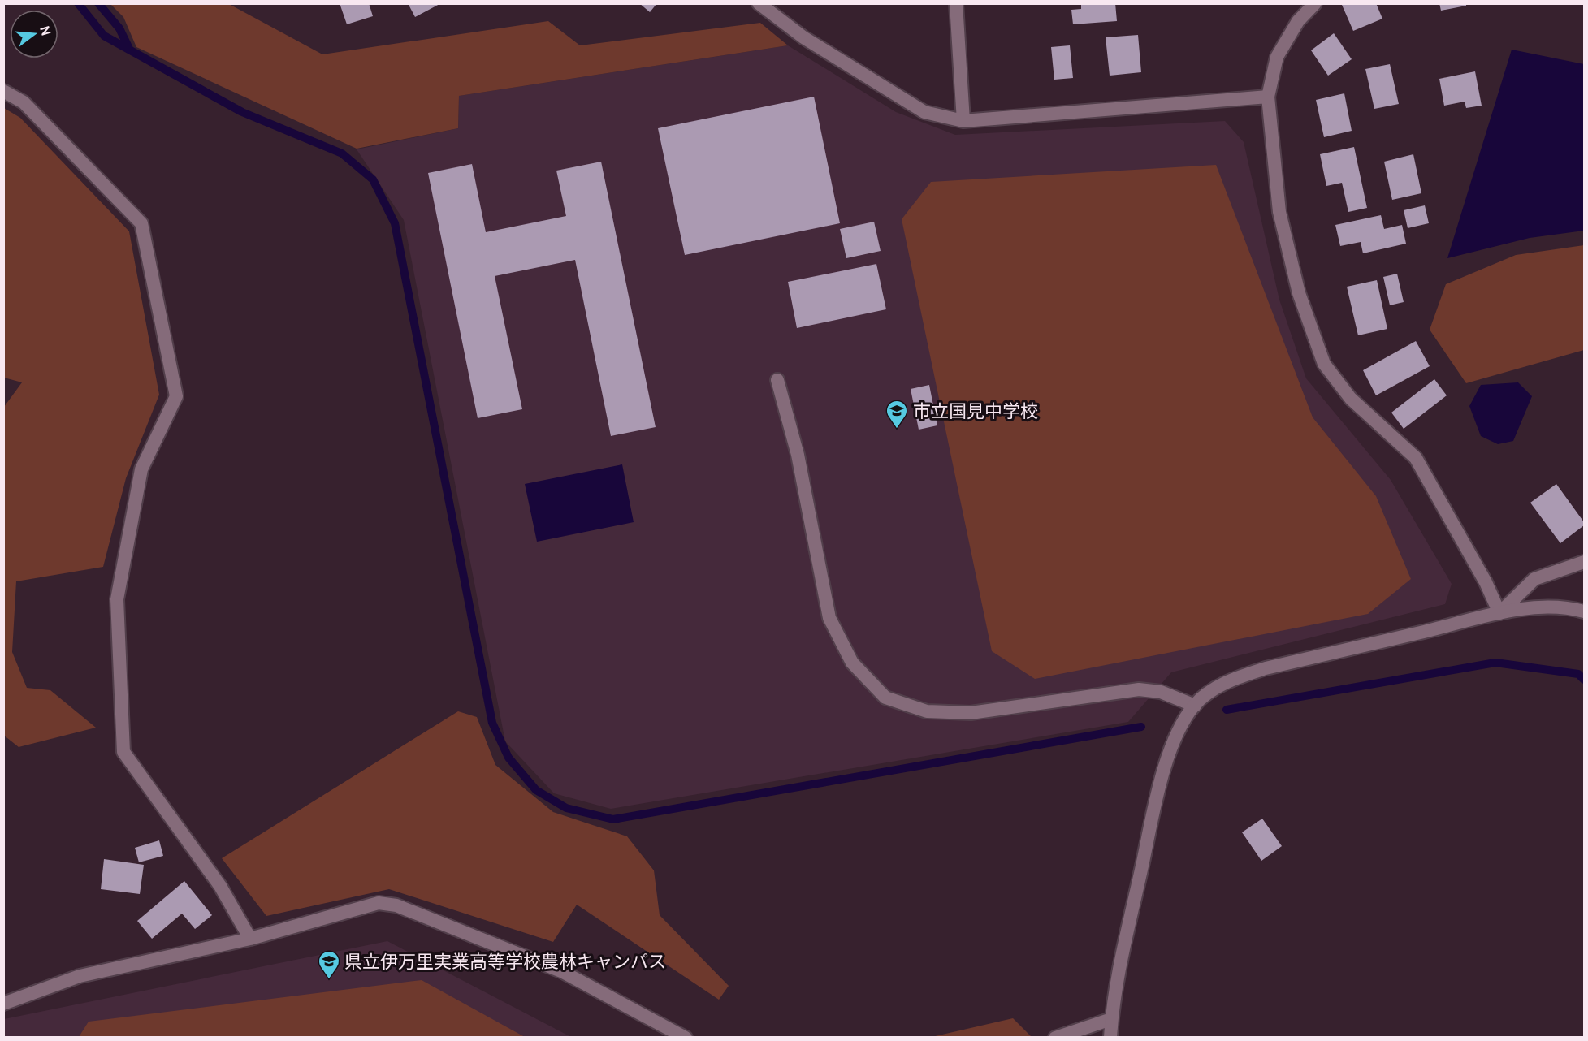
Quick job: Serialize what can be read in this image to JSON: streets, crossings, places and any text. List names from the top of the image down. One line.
{"places":{"school or university":["市立国見中学校","県立伊万里実業高等学校農林キャンパス"]},"north":"right"}
